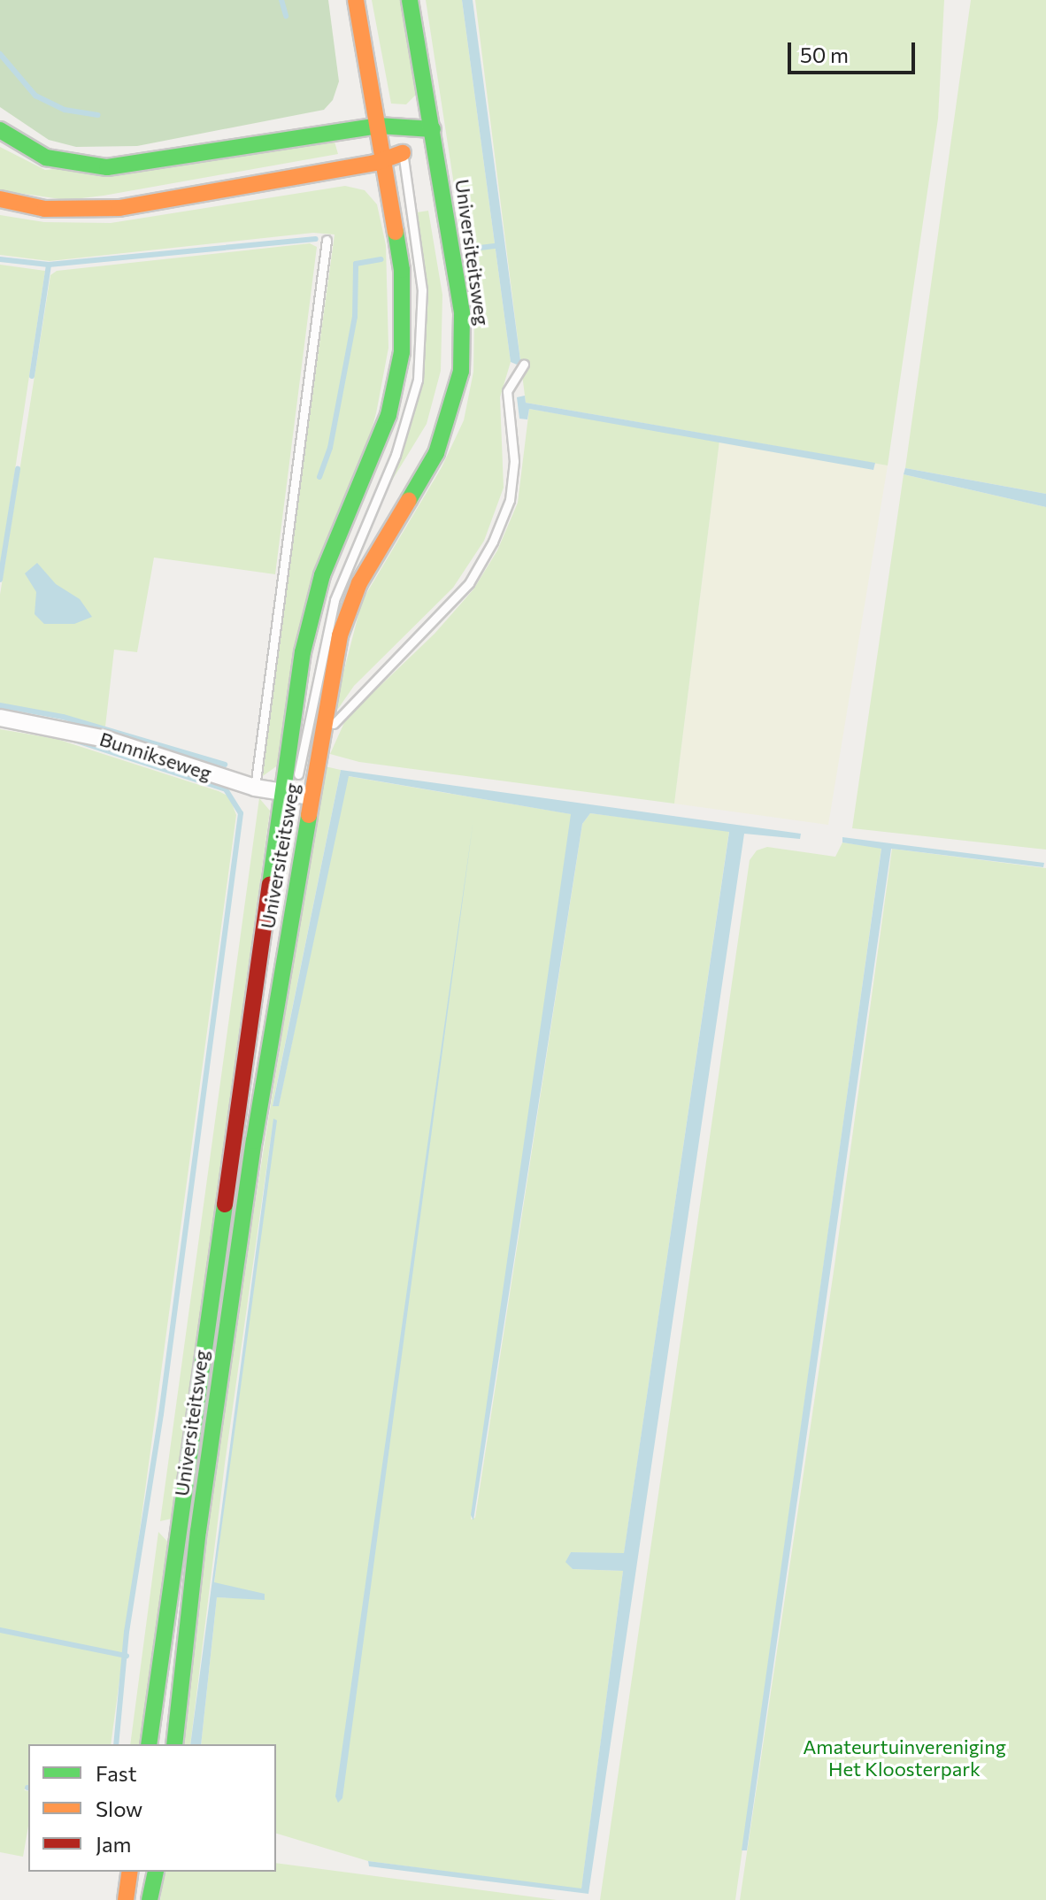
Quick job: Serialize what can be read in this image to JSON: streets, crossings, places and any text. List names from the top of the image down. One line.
{"streets":{"main road":["Universiteitsweg"],"street":["Bunnikseweg"]},"crossings":[["Universiteitsweg","Bunnikseweg"]],"parks":["Amateurtuinvereniging Het Kloosterpark"],"legend":["Fast","Slow","Jam"],"scale_bar":"50 m"}
